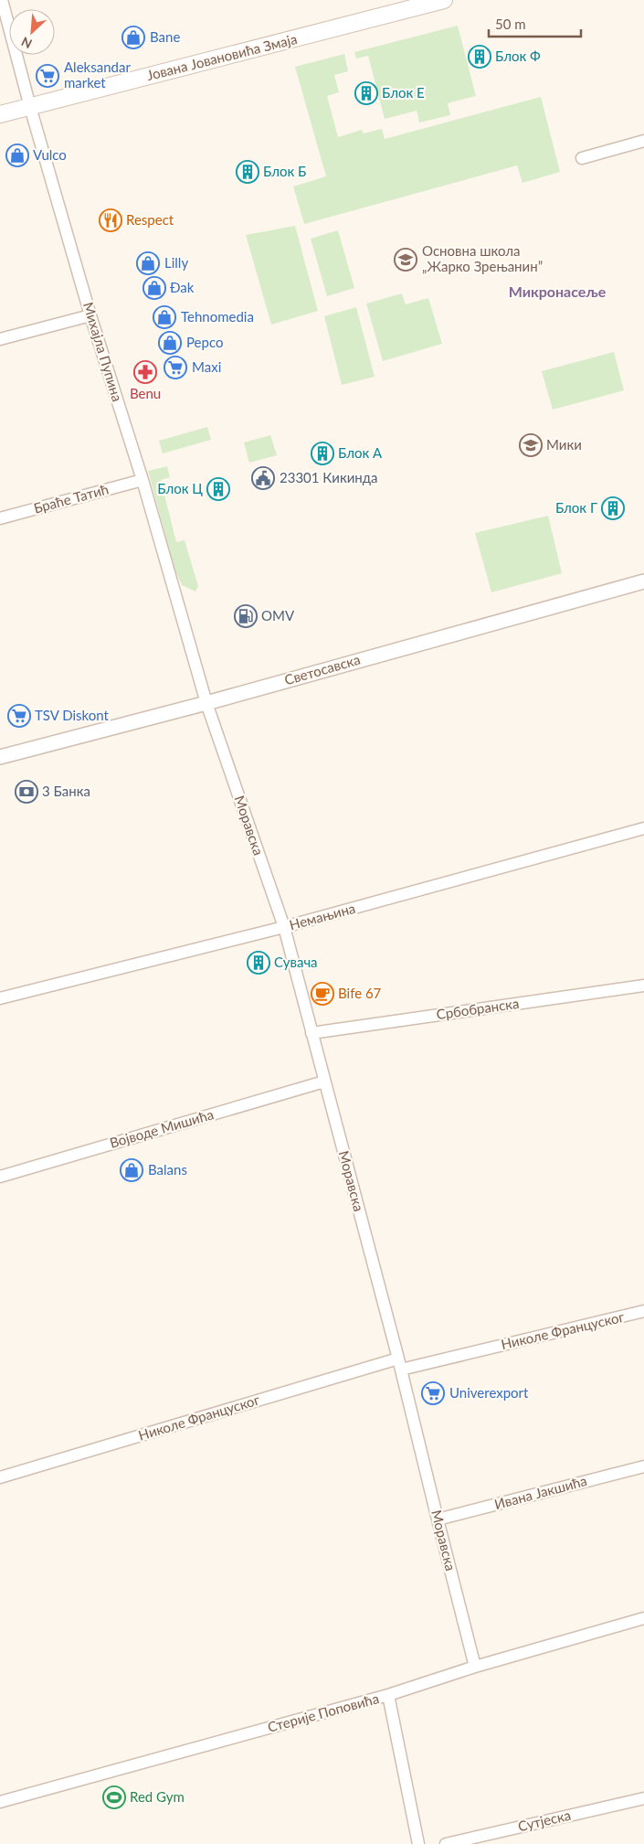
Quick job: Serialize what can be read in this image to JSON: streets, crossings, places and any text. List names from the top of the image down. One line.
{"streets":{"main road":["Јована Јовановића Змаја"],"street":["Михајла Пупина","Браће Татић","Светосавска","Моравска","Немањина","Србобранска","Војводе Мишића","Николе Француског","Ивана Јакшића","Стерије Поповића","Сутјеска"]},"crossings":[["Јована Јовановића Змаја","Михајла Пупина"],["Михајла Пупина","Браће Татић"],["Михајла Пупина","Светосавска"],["Михајла Пупина","Моравска"],["Светосавска","Моравска"],["Моравска","Немањина"],["Моравска","Србобранска"],["Моравска","Војводе Мишића"],["Моравска","Николе Француског"],["Моравска","Ивана Јакшића"],["Моравска","Стерије Поповића"]],"districts":["Микронасеље"],"places":{"shop":["Bane","Vulco","Lilly","Đak","Tehnomedia","Pepco","Balans"],"building":["Блок Ф","Блок Е","Блок Б","Блок А","Блок Ц","Блок Г","Сувача"],"supermarket":["Aleksandar market","Maxi","TSV Diskont","Univerexport"],"restaurant":["Respect"],"school or university":["Основна школа „Жарко Зрењанин”","Мики"],"pharmacy":["Benu"],"public building":["23301 Кикинда"],"fuel station":["OMV"],"bank":["3 Банка"],"cafe":["Bife 67"],"sports":["Red Gym"]},"scale_bar":"50 m","north":"bottom left"}
